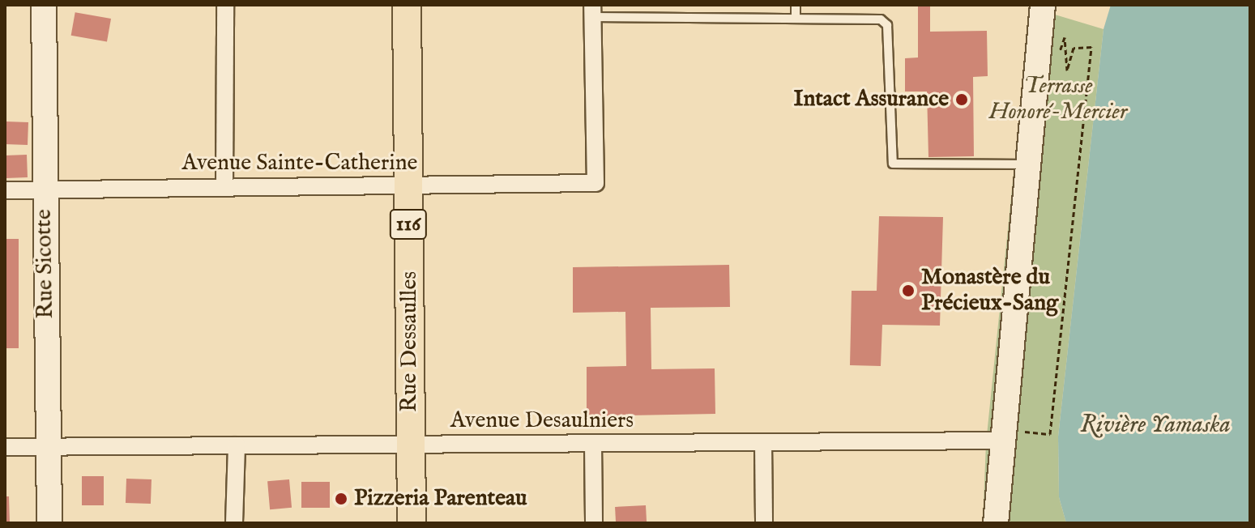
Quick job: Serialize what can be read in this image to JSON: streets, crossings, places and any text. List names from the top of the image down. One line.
{"streets":{"main road":["116","Rue Dessaulles"],"street":["Avenue Sainte-Catherine","Rue Sicotte","Avenue Desaulniers"]},"crossings":[["Avenue Sainte-Catherine","Rue Sicotte"],["Avenue Sainte-Catherine","Rue Dessaulles"],["Rue Sicotte","Avenue Desaulniers"],["Rue Dessaulles","Avenue Desaulniers"]],"water":["Rivière Yamaska"],"parks":["Terrasse Honoré-Mercier"],"places":["Intact Assurance","Monastère du Précieux-Sang","Pizzeria Parenteau"]}
